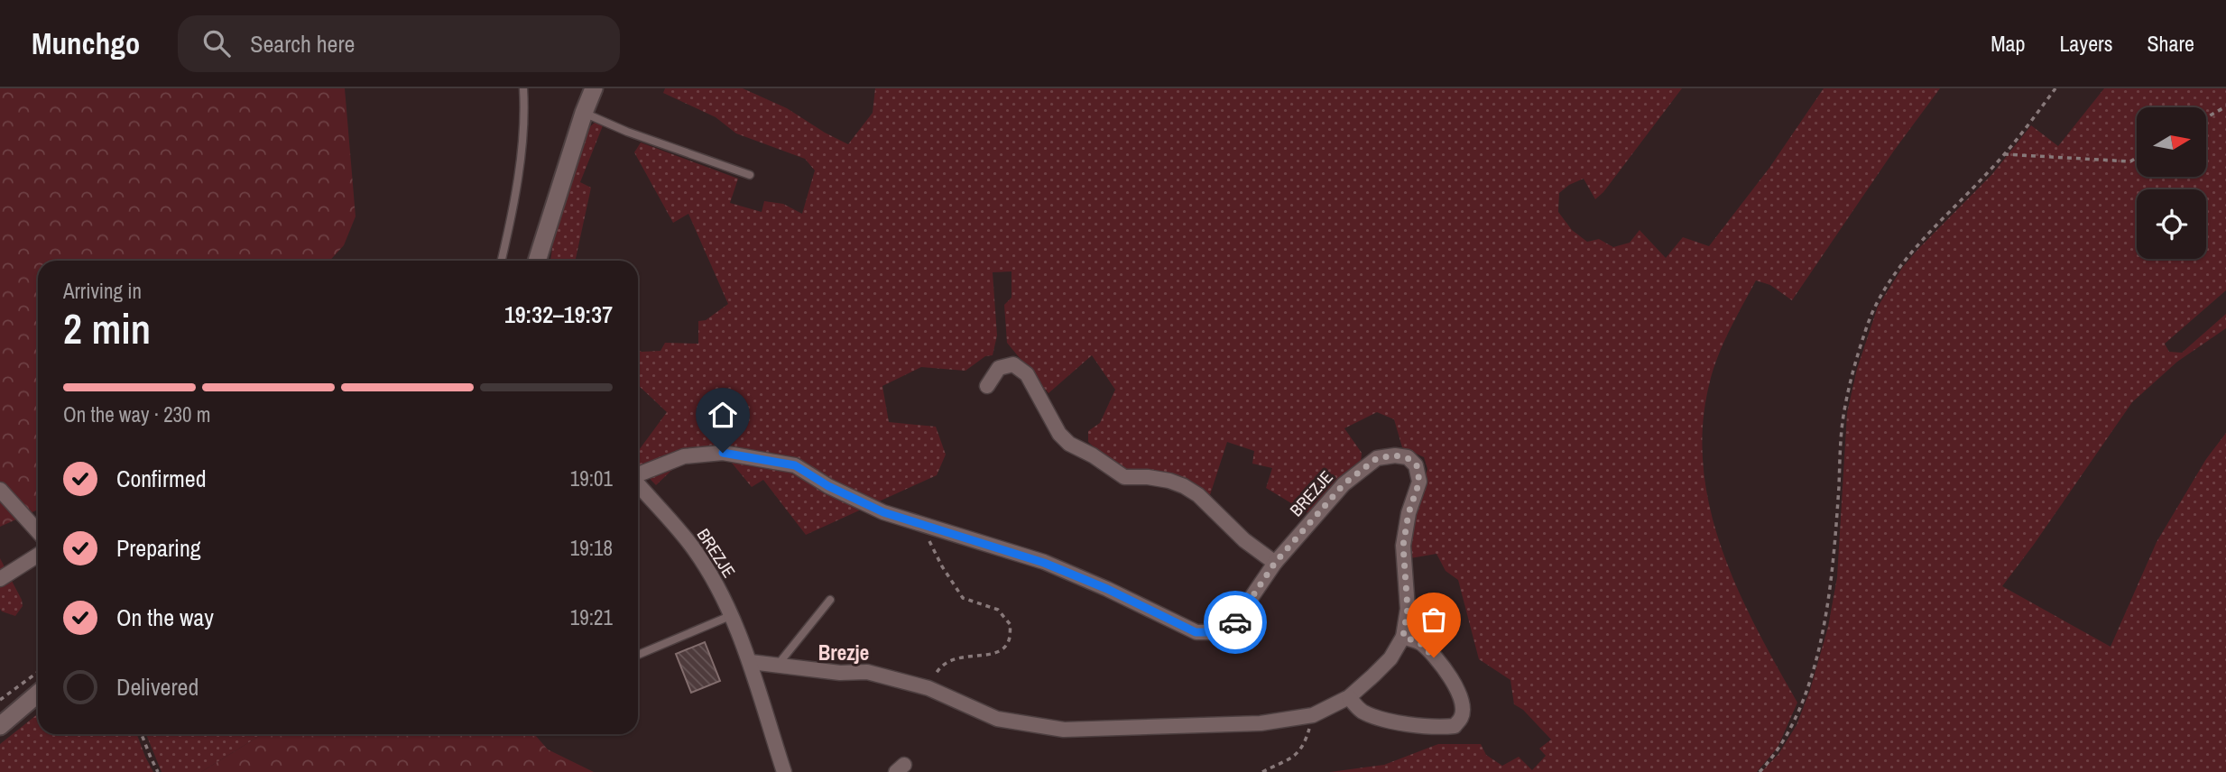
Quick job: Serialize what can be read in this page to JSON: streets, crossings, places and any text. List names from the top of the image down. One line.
{"streets":{"street":["BREZJE"]},"districts":["Brezje"],"north":"right","page":{"header":"Munchgo","search":"Search here","nav":["Map","Layers","Share"],"heading":["2 min","Arriving in","19:32–19:37"],"bar":"On the way · 230 m","list":[["Confirmed","19:01"],["Preparing","19:18"],["On the way","19:21"],"Delivered"]}}
